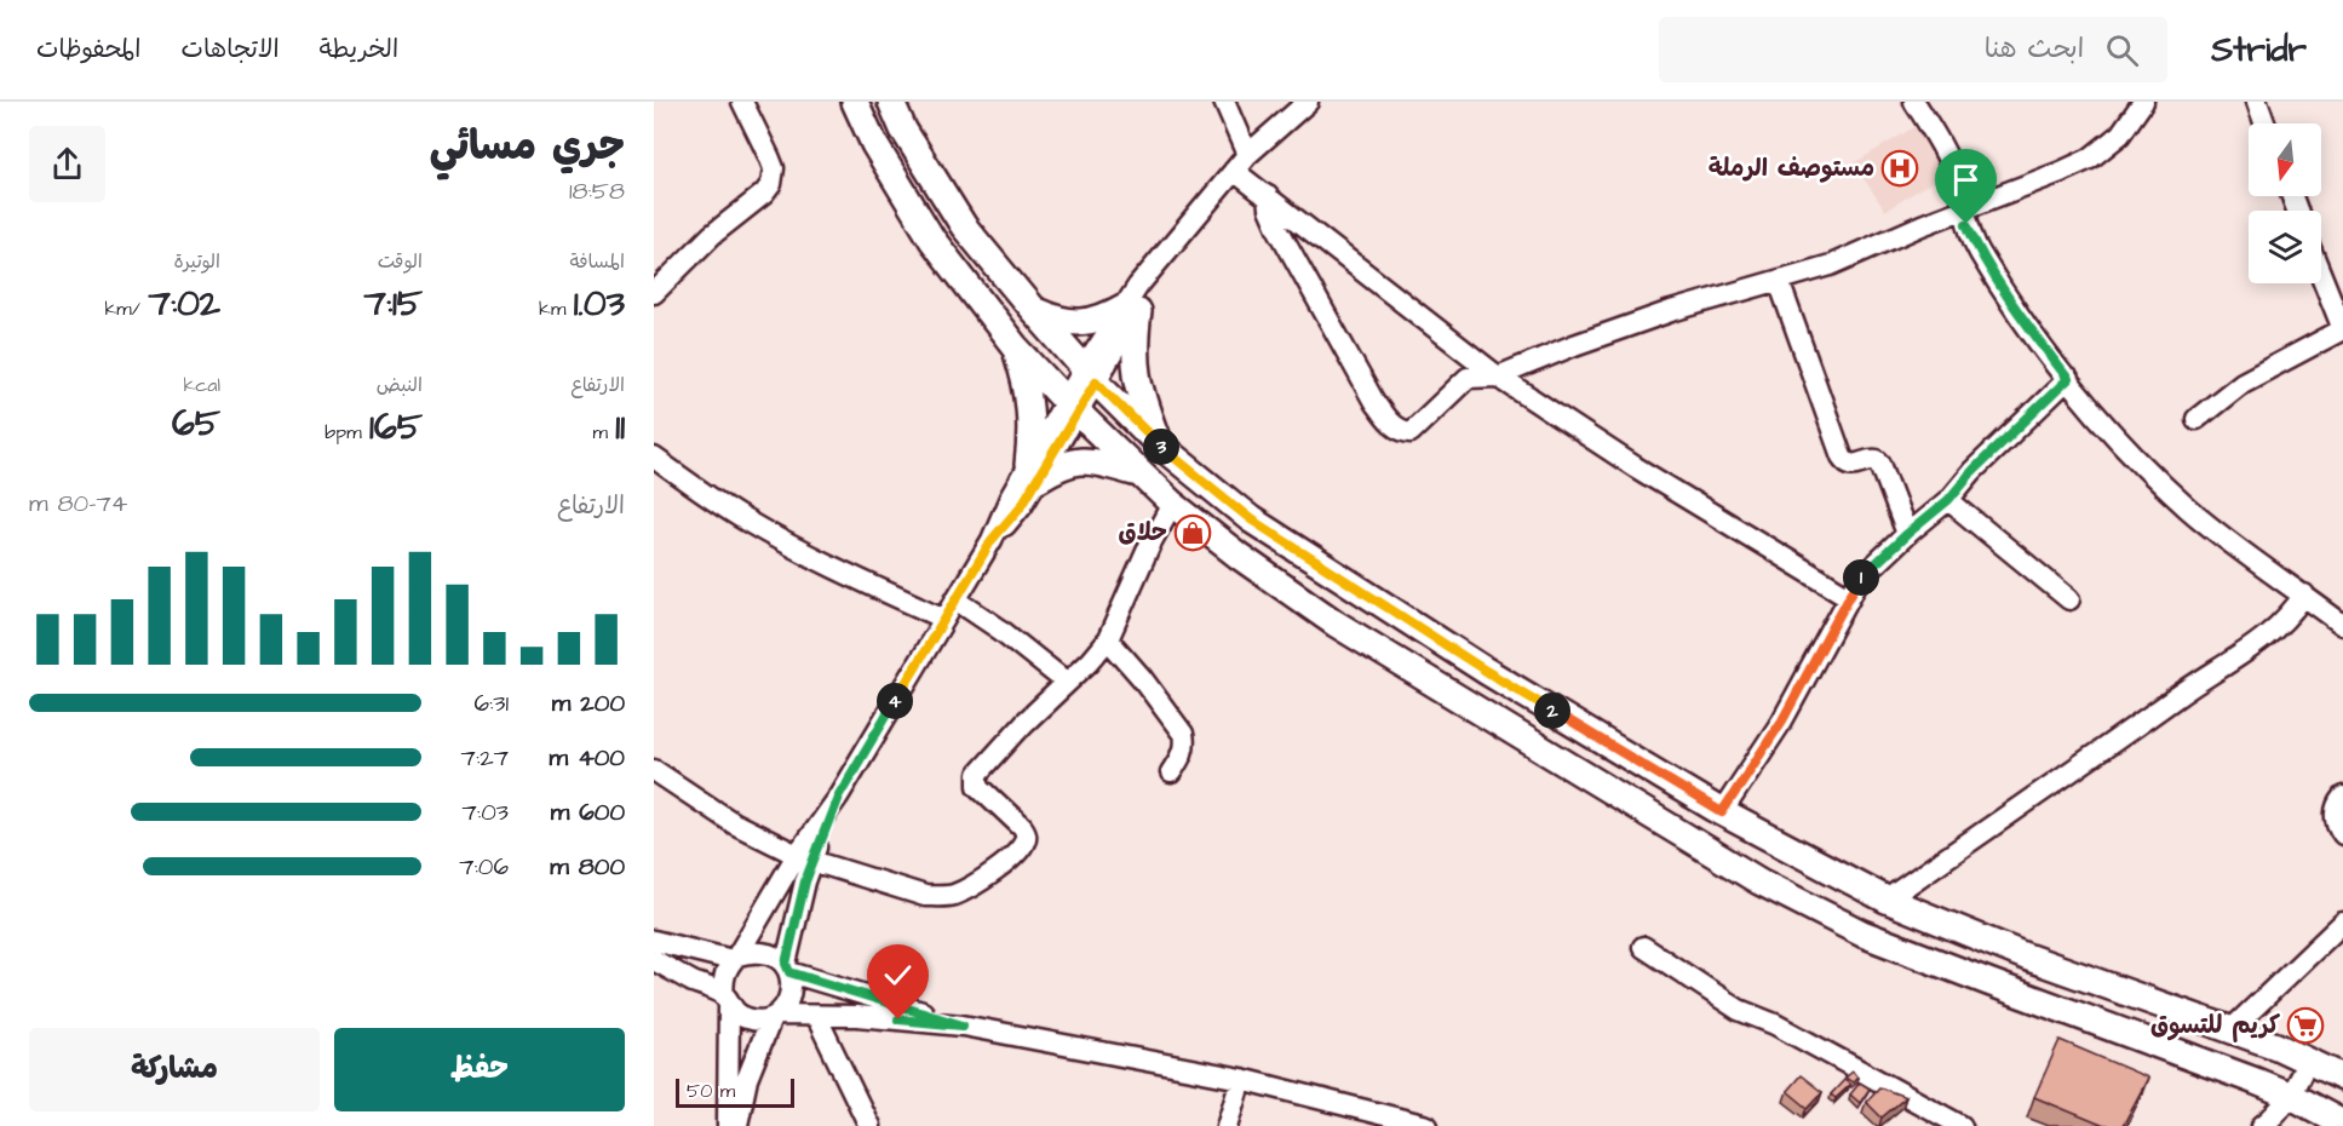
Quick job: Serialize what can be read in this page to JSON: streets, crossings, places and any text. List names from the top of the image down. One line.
{"places":{"hospital":["مستوصف الرملة"],"shop":["حلاق"],"supermarket":["كريم للتسوق"]},"scale_bar":"50 m","north":"bottom","page":{"header":"Stridr","search":"ابحث هنا","nav":["الخريطة","الاتجاهات","المحفوظات"],"heading":["جري مسائي","18:58"],"stats":[["المسافة","1.03 km"],["الوقت","7:15"],["الوتيرة","7:02 /km"],["الارتفاع","11 m"],["النبض","165 bpm"],["kcal","65"]],"pins":["3","1","4","2"],"chart":["الارتفاع","74–80 m"],"list":[{"name":"200 m","note":"6:31"},{"name":"400 m","note":"7:27"},{"name":"600 m","note":"7:03"},{"name":"800 m","note":"7:06"}],"buttons":["حفظ","مشاركة"],"scale":"50 m"}}
